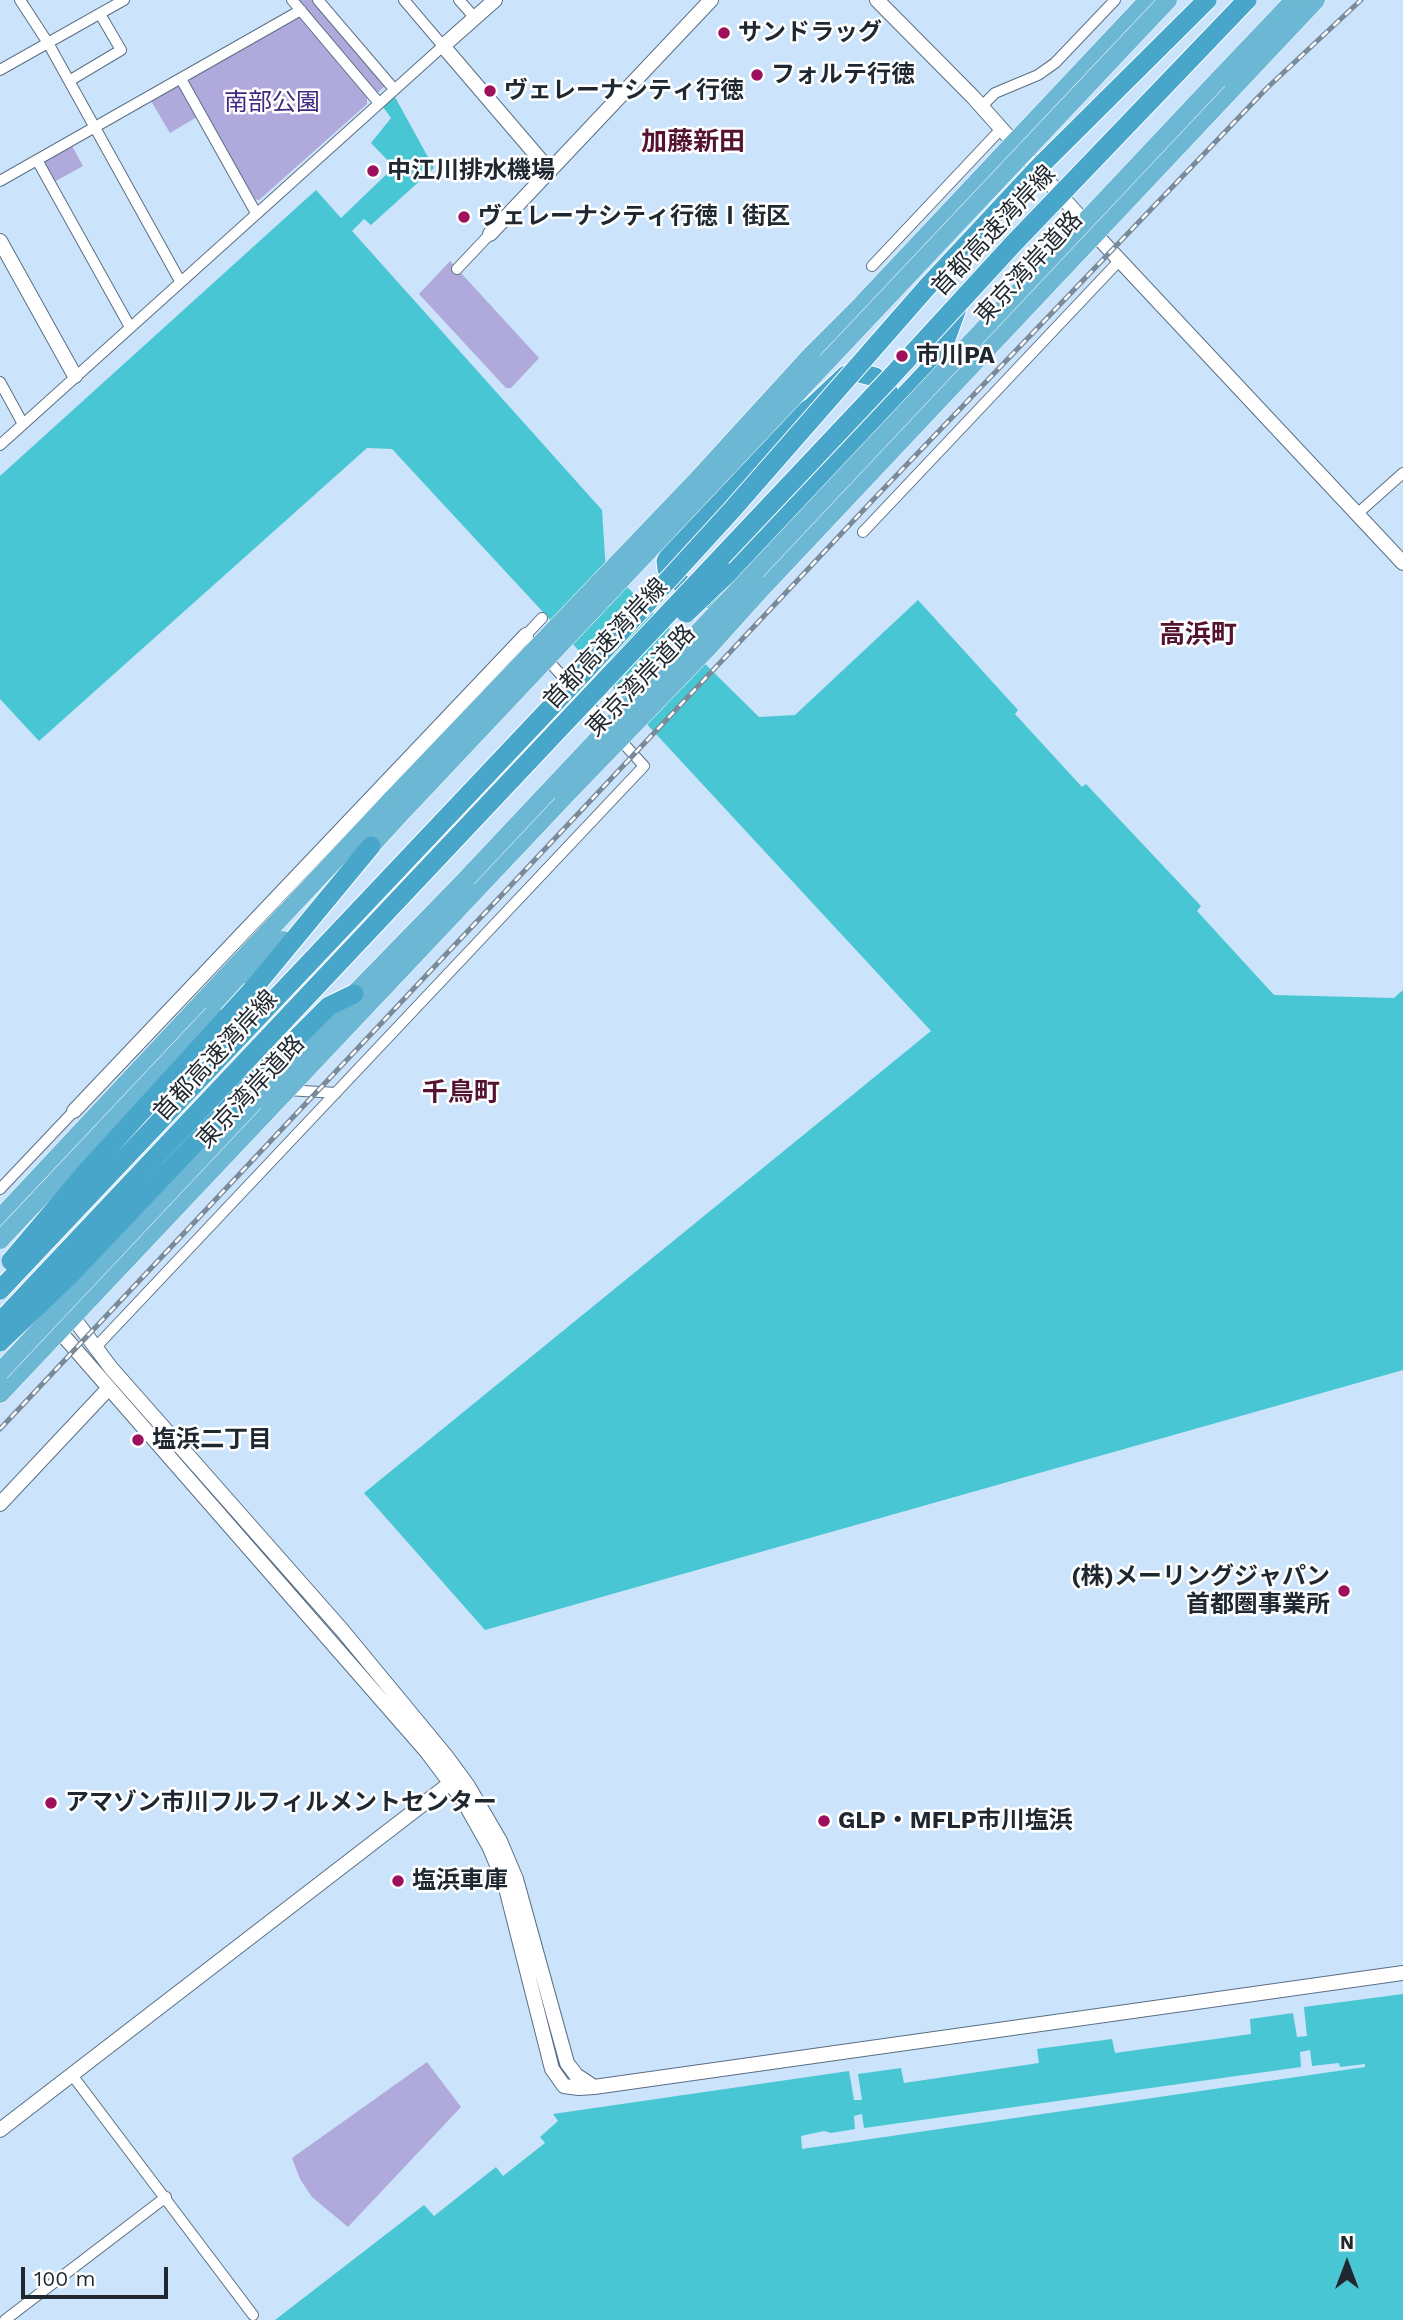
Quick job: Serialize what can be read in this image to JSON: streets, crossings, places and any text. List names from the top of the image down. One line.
{"streets":{"highway":["首都高速湾岸線","東京湾岸道路"]},"districts":["加藤新田","高浜町","千鳥町"],"parks":["南部公園"],"places":["サンドラッグ","フォルテ行徳","ヴェレーナシティ行徳","中江川排水機場","ヴェレーナシティ行徳Ⅰ街区","市川PA","塩浜二丁目","(株)メーリングジャパン 首都圏事業所","アマゾン市川フルフィルメントセンター","GLP・MFLP市川塩浜","塩浜車庫"],"scale_bar":"100 m","north":"top"}
